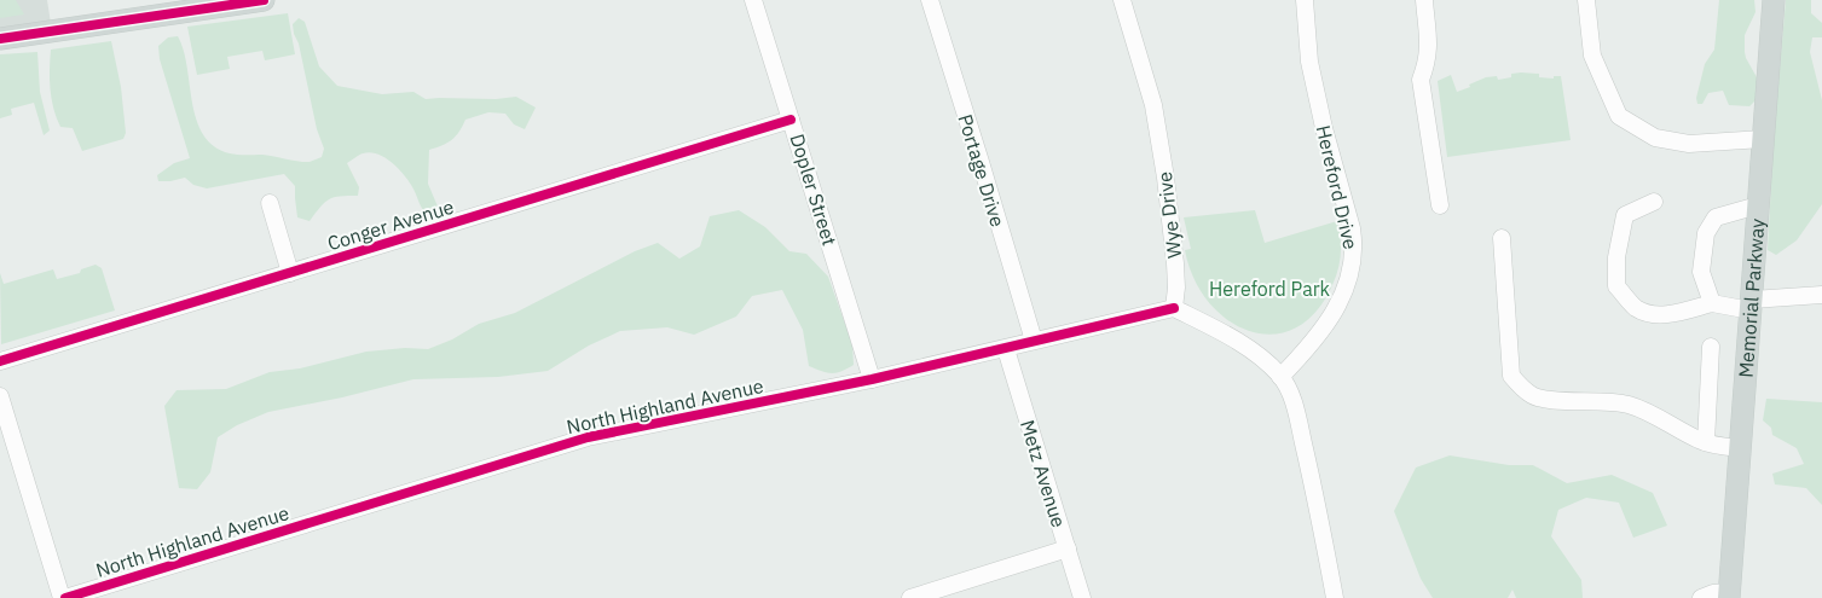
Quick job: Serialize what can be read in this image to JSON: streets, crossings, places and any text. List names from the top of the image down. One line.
{"streets":{"main road":["Memorial Parkway"],"street":["Portage Drive","Hereford Drive","Dopler Street","Wye Drive","Conger Avenue","North Highland Avenue","Metz Avenue"]},"crossings":[["Portage Drive","North Highland Avenue"],["Dopler Street","Conger Avenue"],["Dopler Street","North Highland Avenue"],["Wye Drive","North Highland Avenue"],["North Highland Avenue","Metz Avenue"]],"parks":["Hereford Park"]}
